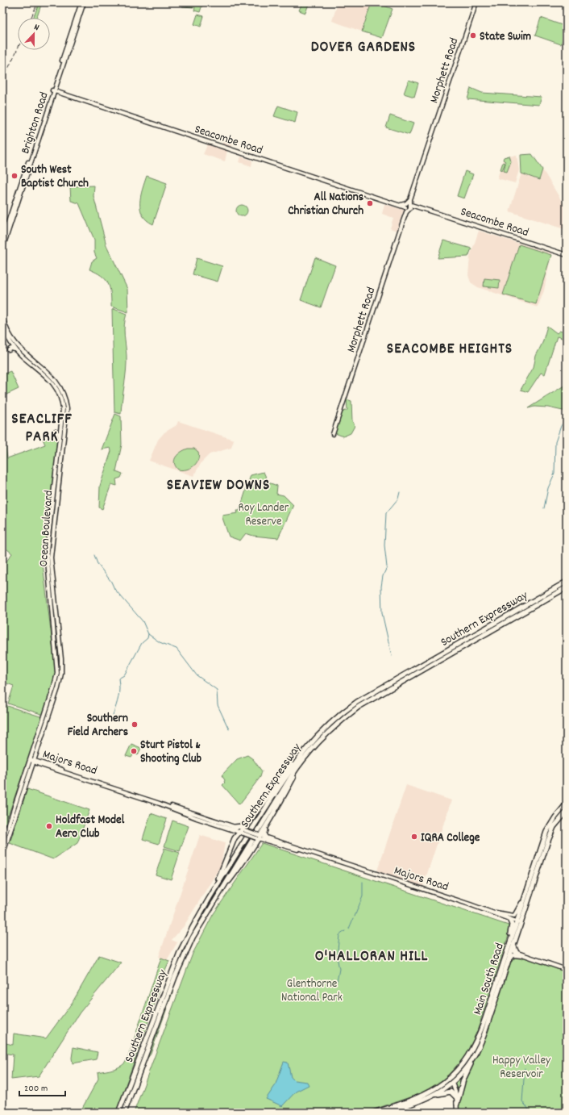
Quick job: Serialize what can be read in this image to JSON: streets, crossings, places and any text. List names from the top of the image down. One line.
{"streets":{"highway":["Southern Expressway","Main South Road"],"main road":["Morphett Road","Brighton Road","Seacombe Road","Ocean Boulevard","Majors Road"]},"crossings":[["Morphett Road","Seacombe Road"],["Brighton Road","Seacombe Road"],["Ocean Boulevard","Majors Road"],["Majors Road","Main South Road"]],"districts":["DOVER GARDENS","SEACOMBE HEIGHTS","SEACLIFF PARK","SEAVIEW DOWNS","O'HALLORAN HILL"],"parks":["Roy Lander Reserve","Glenthorne National Park","Happy Valley Reservoir"],"places":["State Swim","South West Baptist Church","All Nations Christian Church","Southern Field Archers","Sturt Pistol & Shooting Club","Holdfast Model Aero Club","IQRA College"],"scale_bar":"200 m","north":"top"}
